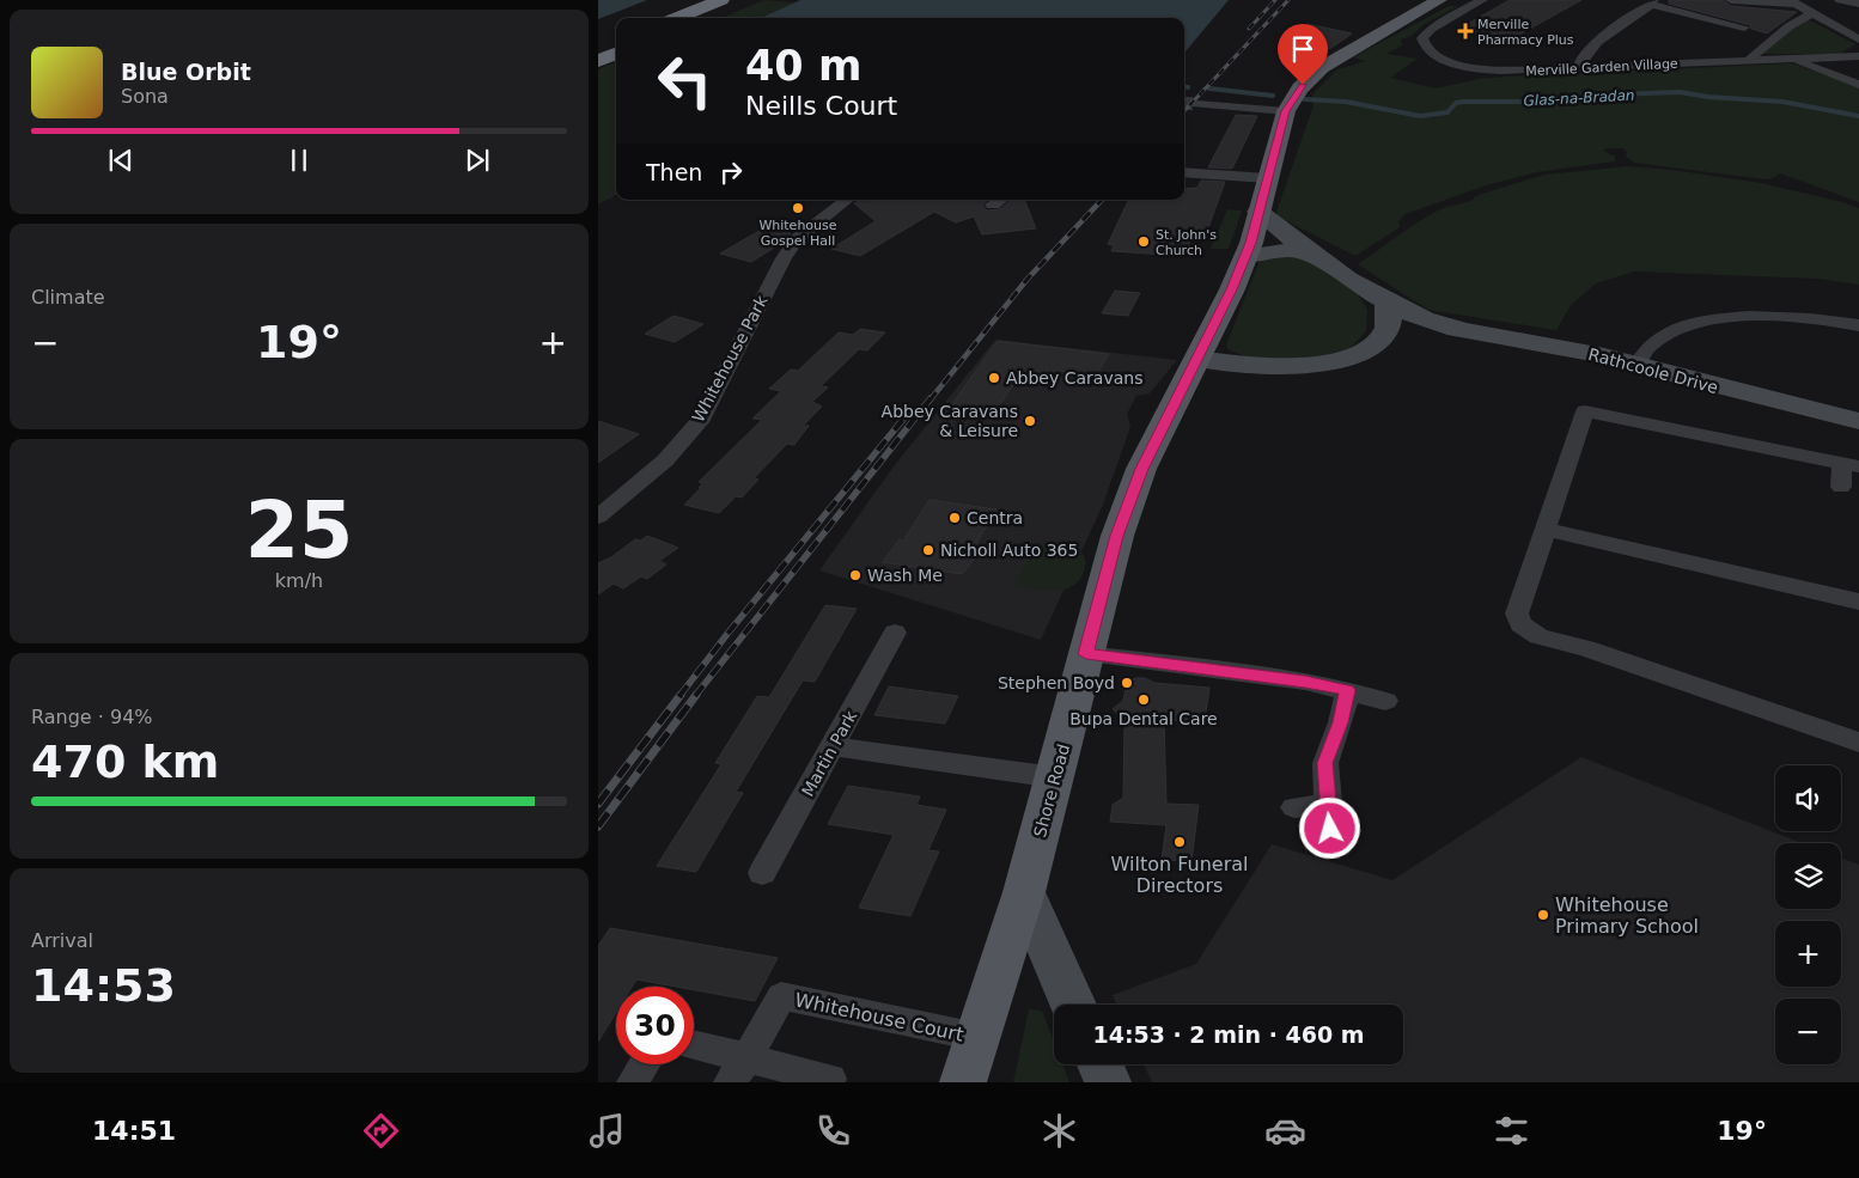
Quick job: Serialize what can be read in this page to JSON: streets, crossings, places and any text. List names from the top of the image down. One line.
{"streets":{"main road":["Shore Road"],"street":["Merville Garden Village","Whitehouse Park","Rathcoole Drive","Martin Park","Whitehouse Court"]},"crossings":[["Rathcoole Drive","Shore Road"],["Shore Road","Whitehouse Court"]],"water":["Glas-na-Bradan"],"places":{"health":["Merville Pharmacy Plus"],"other":["Whitehouse Gospel Hall","St. John's Church","Abbey Caravans","Abbey Caravans & Leisure","Centra","Nicholl Auto 365","Wash Me","Stephen Boyd","Bupa Dental Care","Wilton Funeral Directors","Whitehouse Primary School"]},"page":{"turn":["40 m","Neills Court"],"song":["Blue Orbit","Sona"],"then":"Then","tile":["Climate",["25","km/h"],["Range · 94%","470 km"],["Arrival","14:53"]],"heat":["−","19°","+"],"map_buttons":["+","−"],"limit":"30","trip":"14:53 · 2 min · 460 m","tabs":["14:51","19°"]}}
